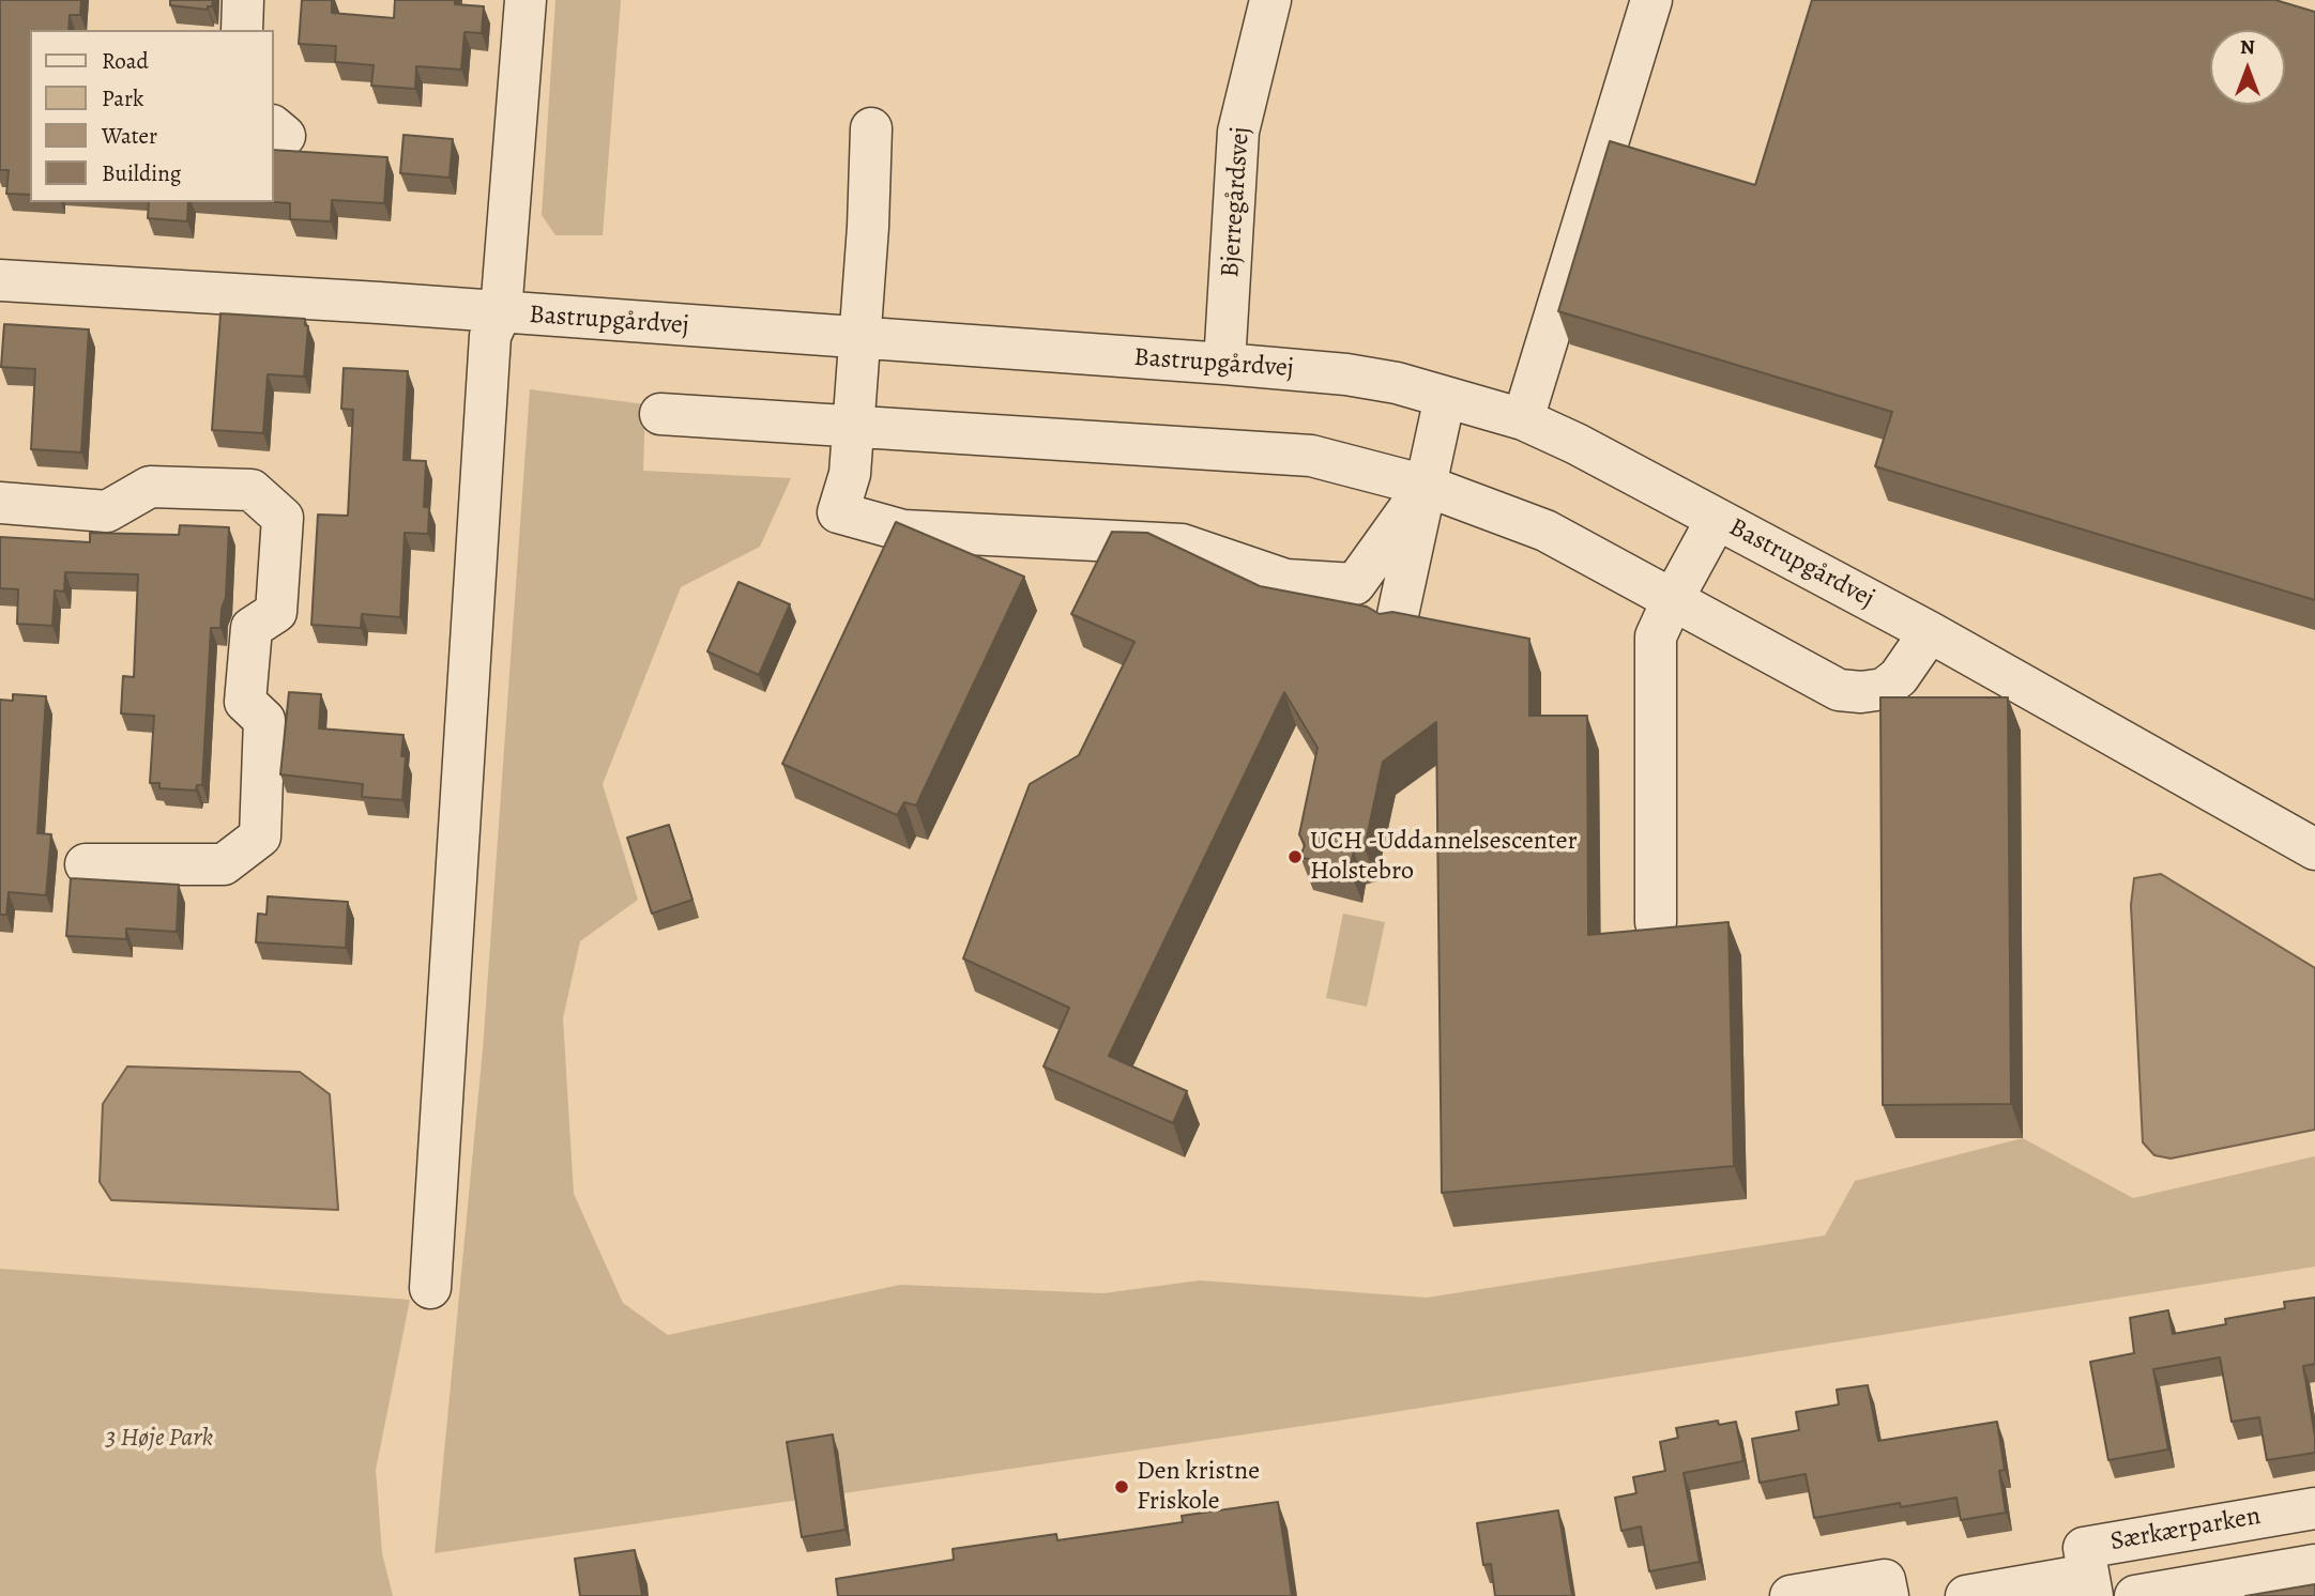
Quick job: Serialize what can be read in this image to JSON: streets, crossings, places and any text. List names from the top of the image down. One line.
{"streets":{"street":["Bjerregårdsvej","Bastrupgårdvej","Særkærparken"]},"crossings":[["Bjerregårdsvej","Bastrupgårdvej"]],"parks":["3 Høje Park"],"places":["UCH -Uddannelsescenter Holstebro","Den kristne Friskole"],"legend":["Road","Park","Water","Building"],"north":"top"}
